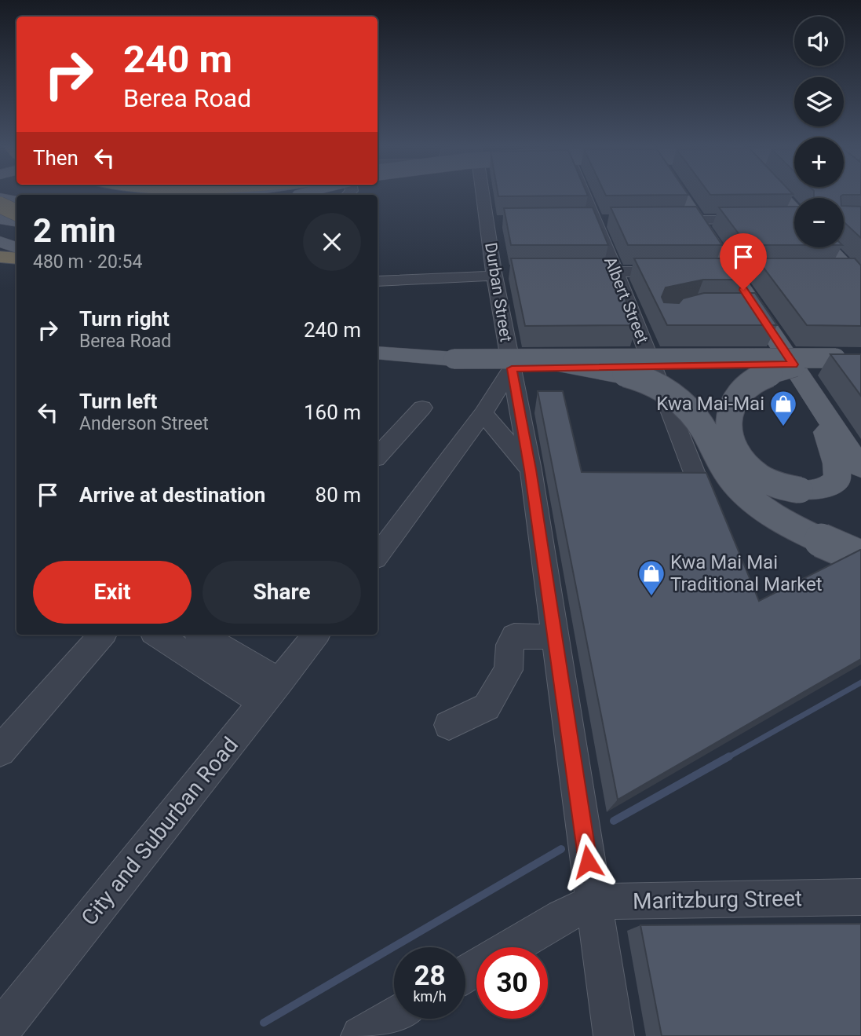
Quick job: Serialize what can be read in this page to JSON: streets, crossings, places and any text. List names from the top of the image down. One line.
{"streets":{"street":["Durban Street","Albert Street","City and Suburban Road","Maritzburg Street"]},"crossings":[["Durban Street","Maritzburg Street"]],"places":{"shop":["Kwa Mai-Mai","Kwa Mai Mai Traditional Market"]},"page":{"map_buttons":["+","−"],"turn":["240 m","Berea Road"],"then":"Then","heading":["2 min","480 m · 20:54"],"list":[{"name":"Turn right","note":"Berea Road","value":"240 m"},{"name":"Turn left","note":"Anderson Street","value":"160 m"},{"name":"Arrive at destination","value":"80 m"}],"buttons":["Exit","Share"],"speed":"28 km/h","limit":"30"}}
